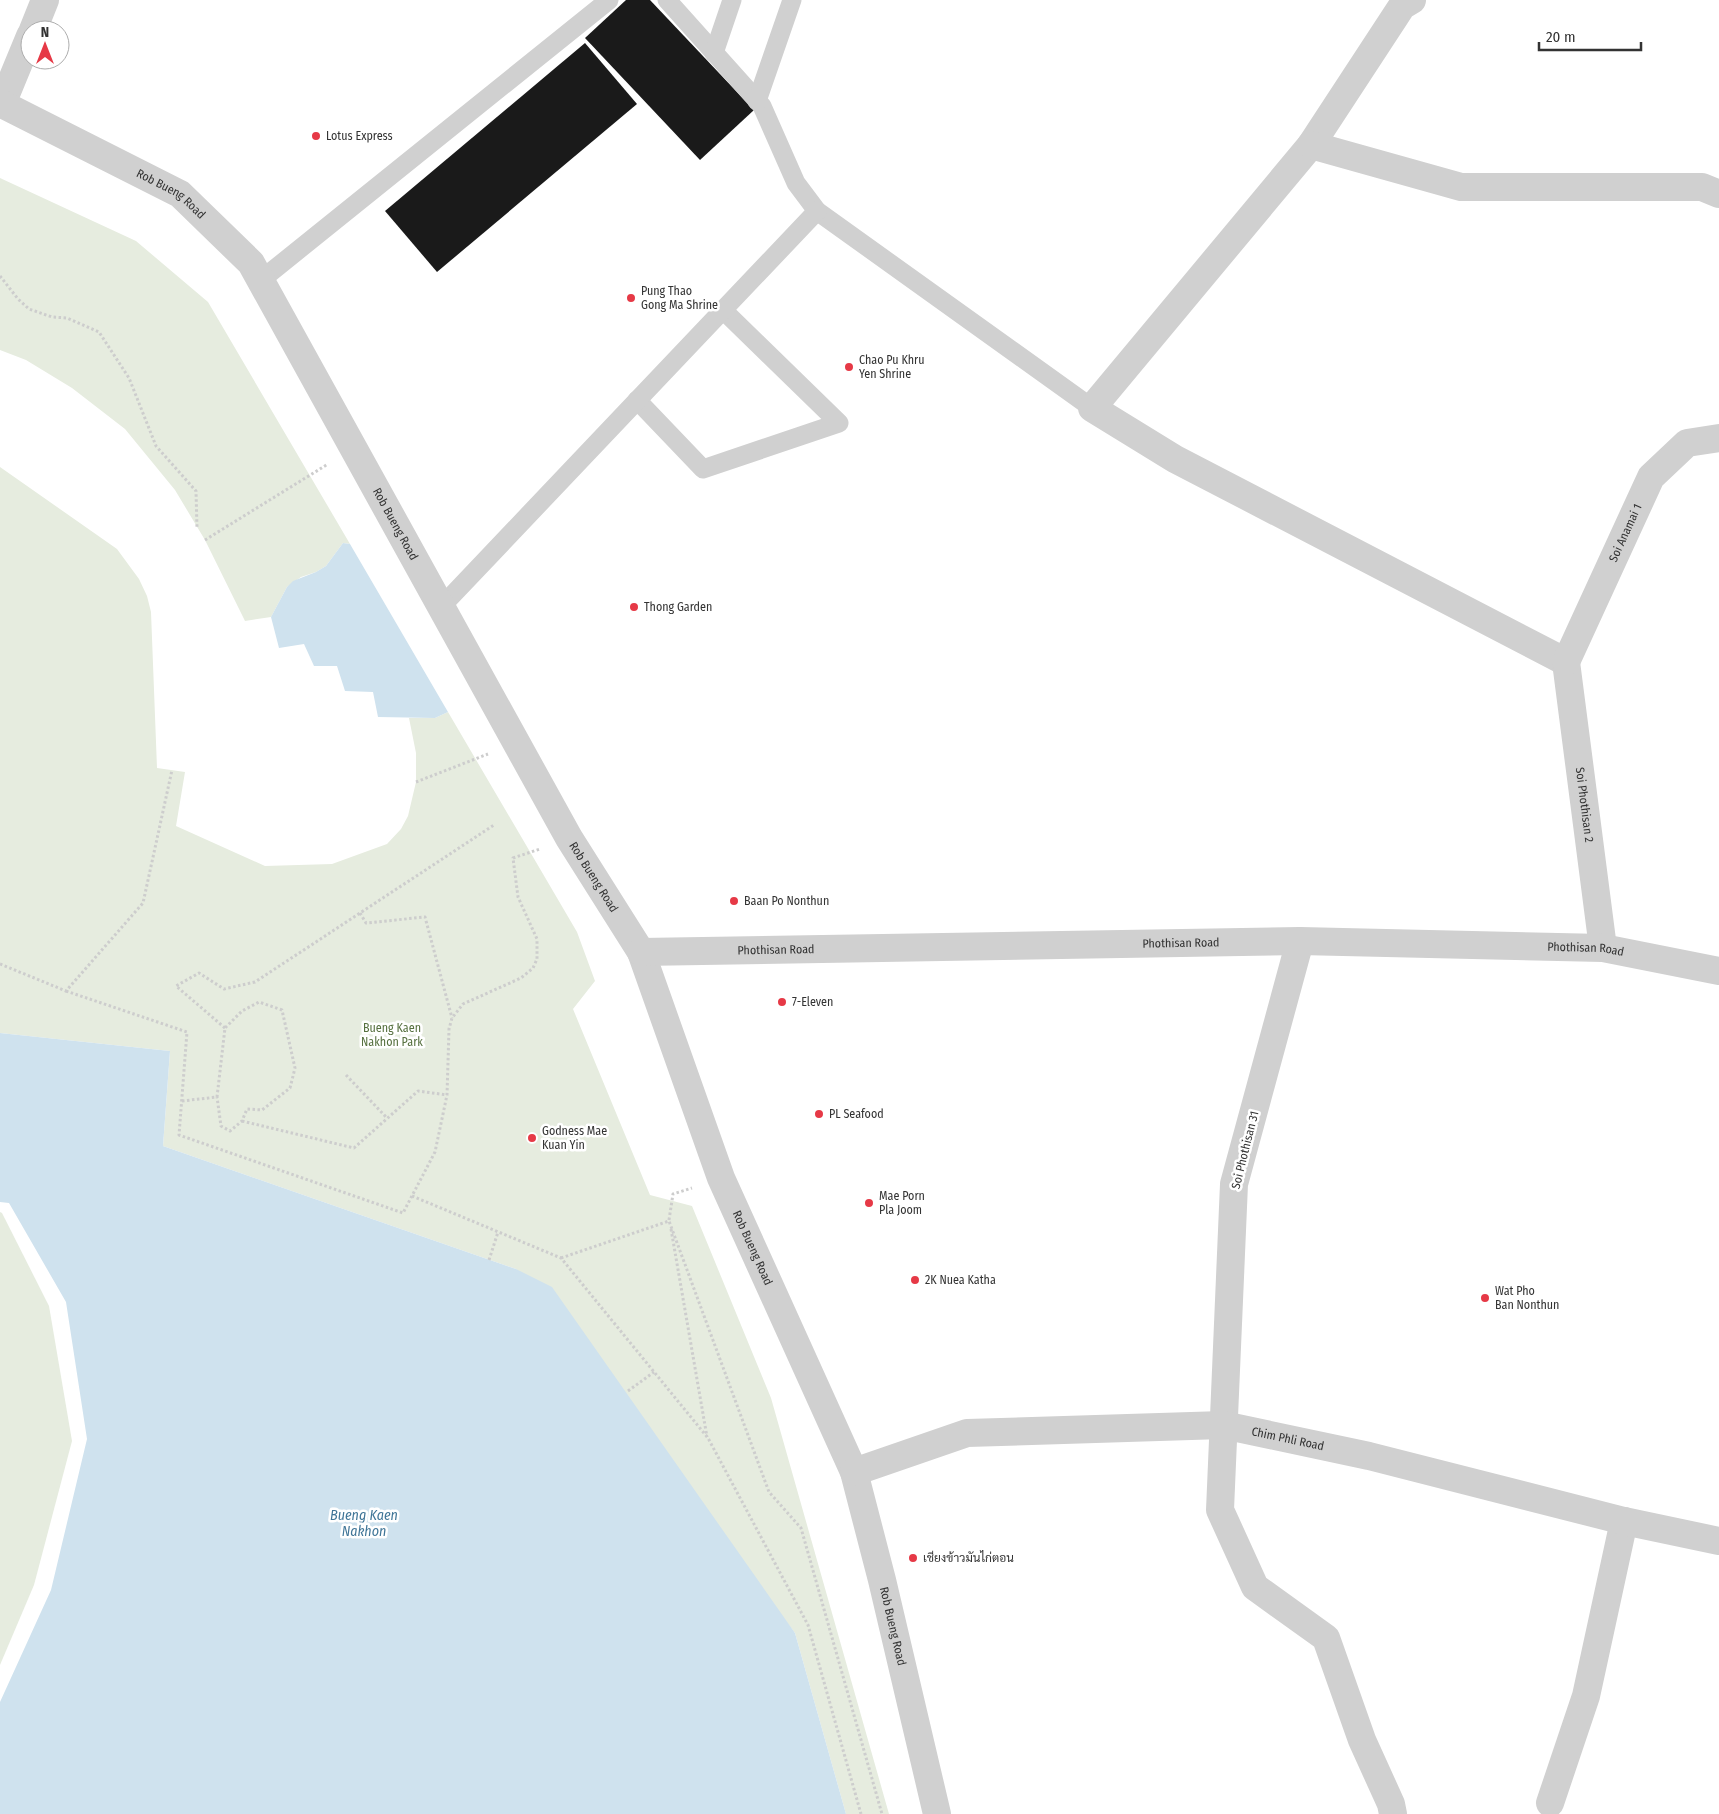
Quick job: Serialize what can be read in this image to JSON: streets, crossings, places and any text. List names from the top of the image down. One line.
{"streets":{"street":["Rob Bueng Road","Soi Anamai 1","Soi Phothisan 2","Phothisan Road","Soi Phothisan 31","Chim Phli Road"]},"crossings":[["Rob Bueng Road","Phothisan Road"],["Rob Bueng Road","Chim Phli Road"],["Soi Anamai 1","Soi Phothisan 2"],["Soi Phothisan 2","Phothisan Road"],["Phothisan Road","Soi Phothisan 31"],["Soi Phothisan 31","Chim Phli Road"]],"water":["Bueng Kaen Nakhon"],"parks":["Bueng Kaen Nakhon Park"],"places":["Lotus Express","Pung Thao Gong Ma Shrine","Chao Pu Khru Yen Shrine","Thong Garden","Baan Po Nonthun","7-Eleven","PL Seafood","Godness Mae Kuan Yin","Mae Porn Pla Joom","2K Nuea Katha","Wat Pho Ban Nonthun","เชียงข้าวมันไก่ตอน"],"scale_bar":"20 m","north":"top"}
